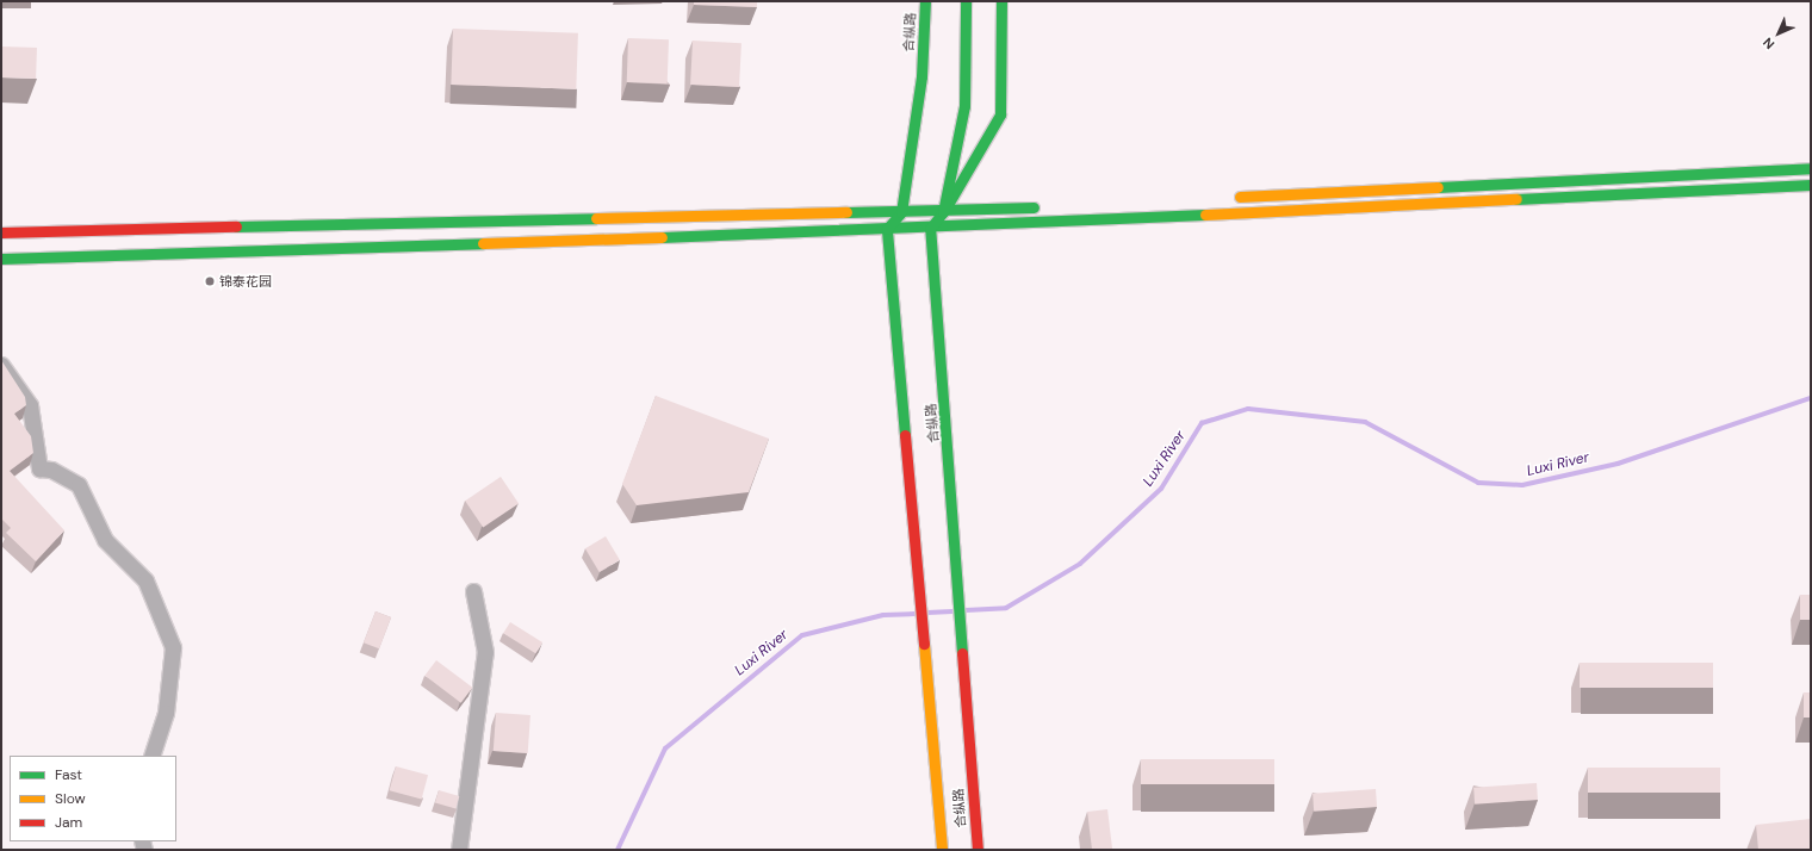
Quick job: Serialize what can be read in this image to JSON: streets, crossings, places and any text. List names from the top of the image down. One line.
{"streets":{"street":["合纵路"]},"water":["Luxi River"],"places":["锦泰花园"],"legend":["Fast","Slow","Jam"],"north":"bottom left"}
